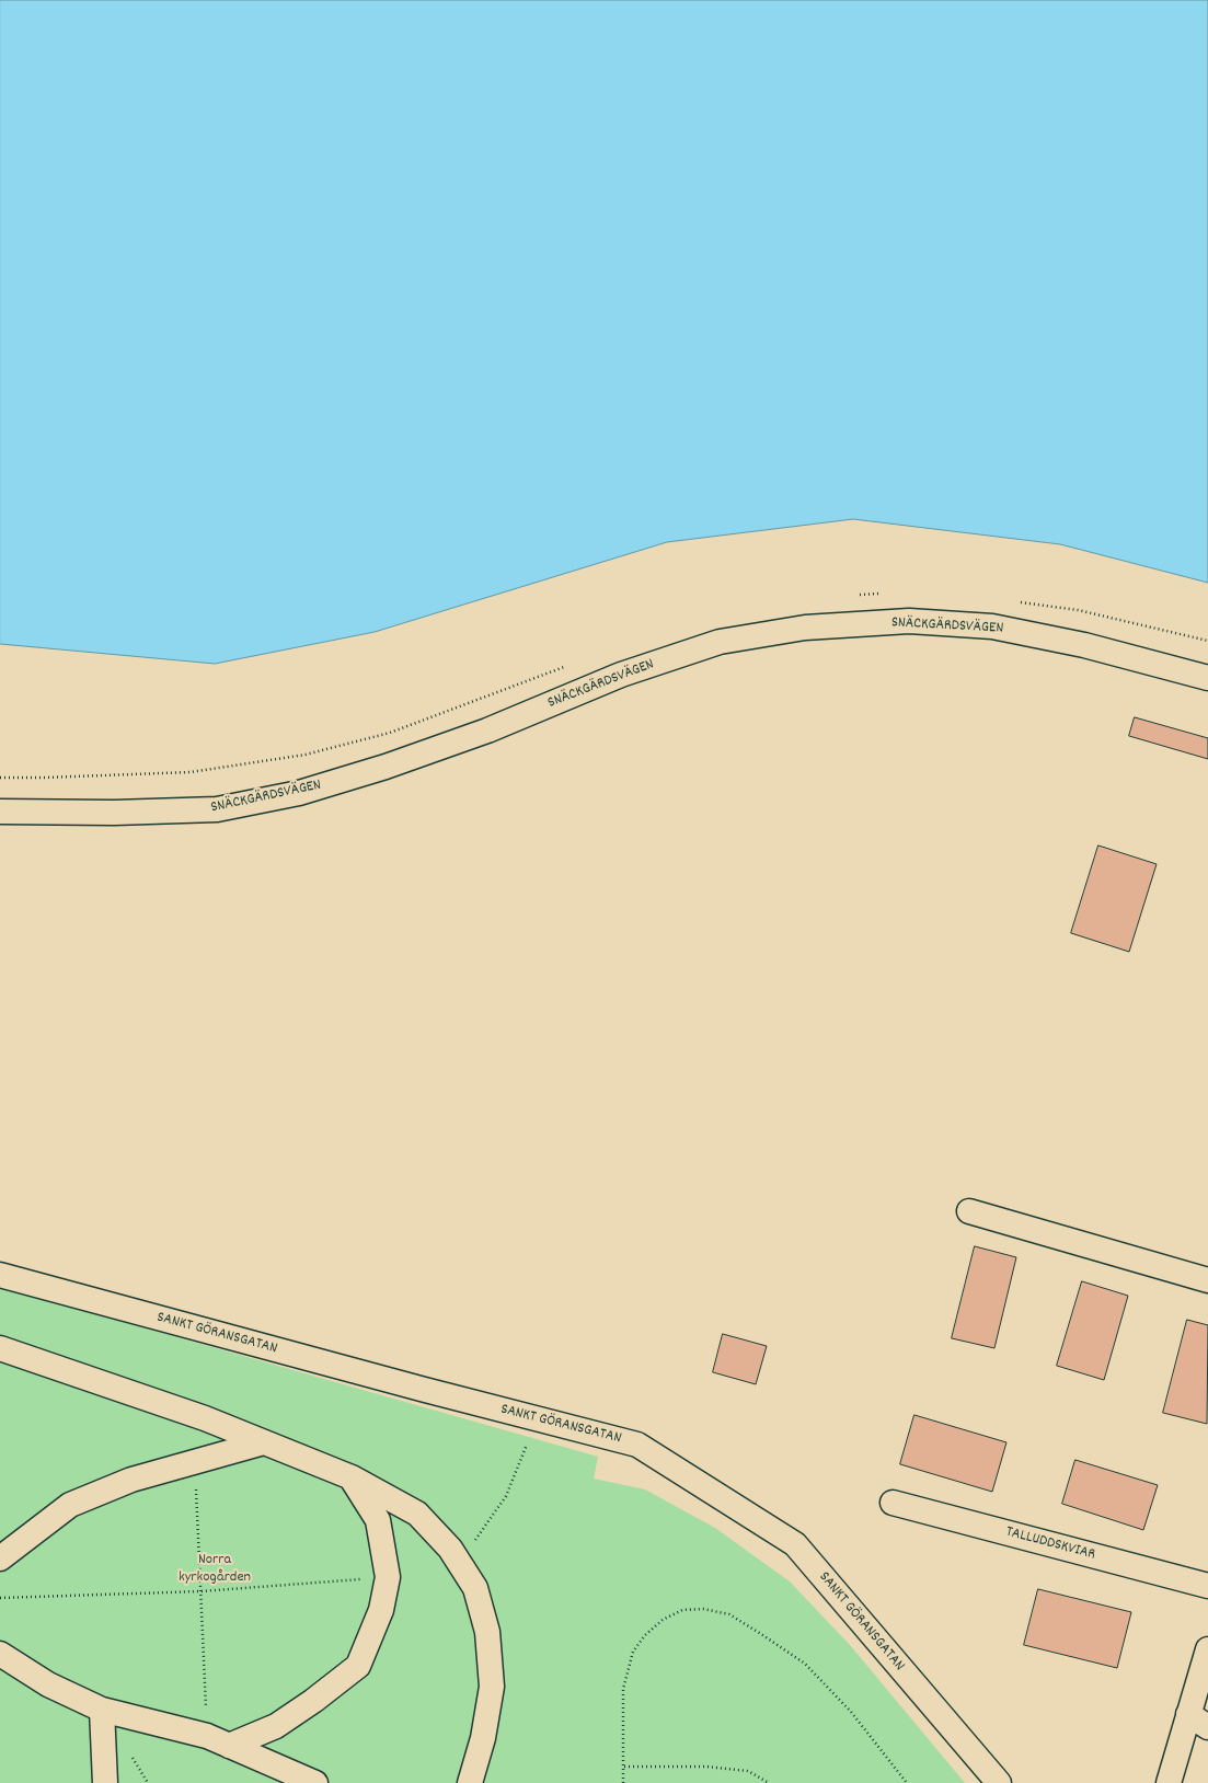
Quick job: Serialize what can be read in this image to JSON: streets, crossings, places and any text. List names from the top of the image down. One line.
{"streets":{"street":["SNÄCKGÄRDSVÄGEN","SANKT GÖRANSGATAN","TALLUDDSKVIAR"]},"parks":["Norra kyrkogården"]}
